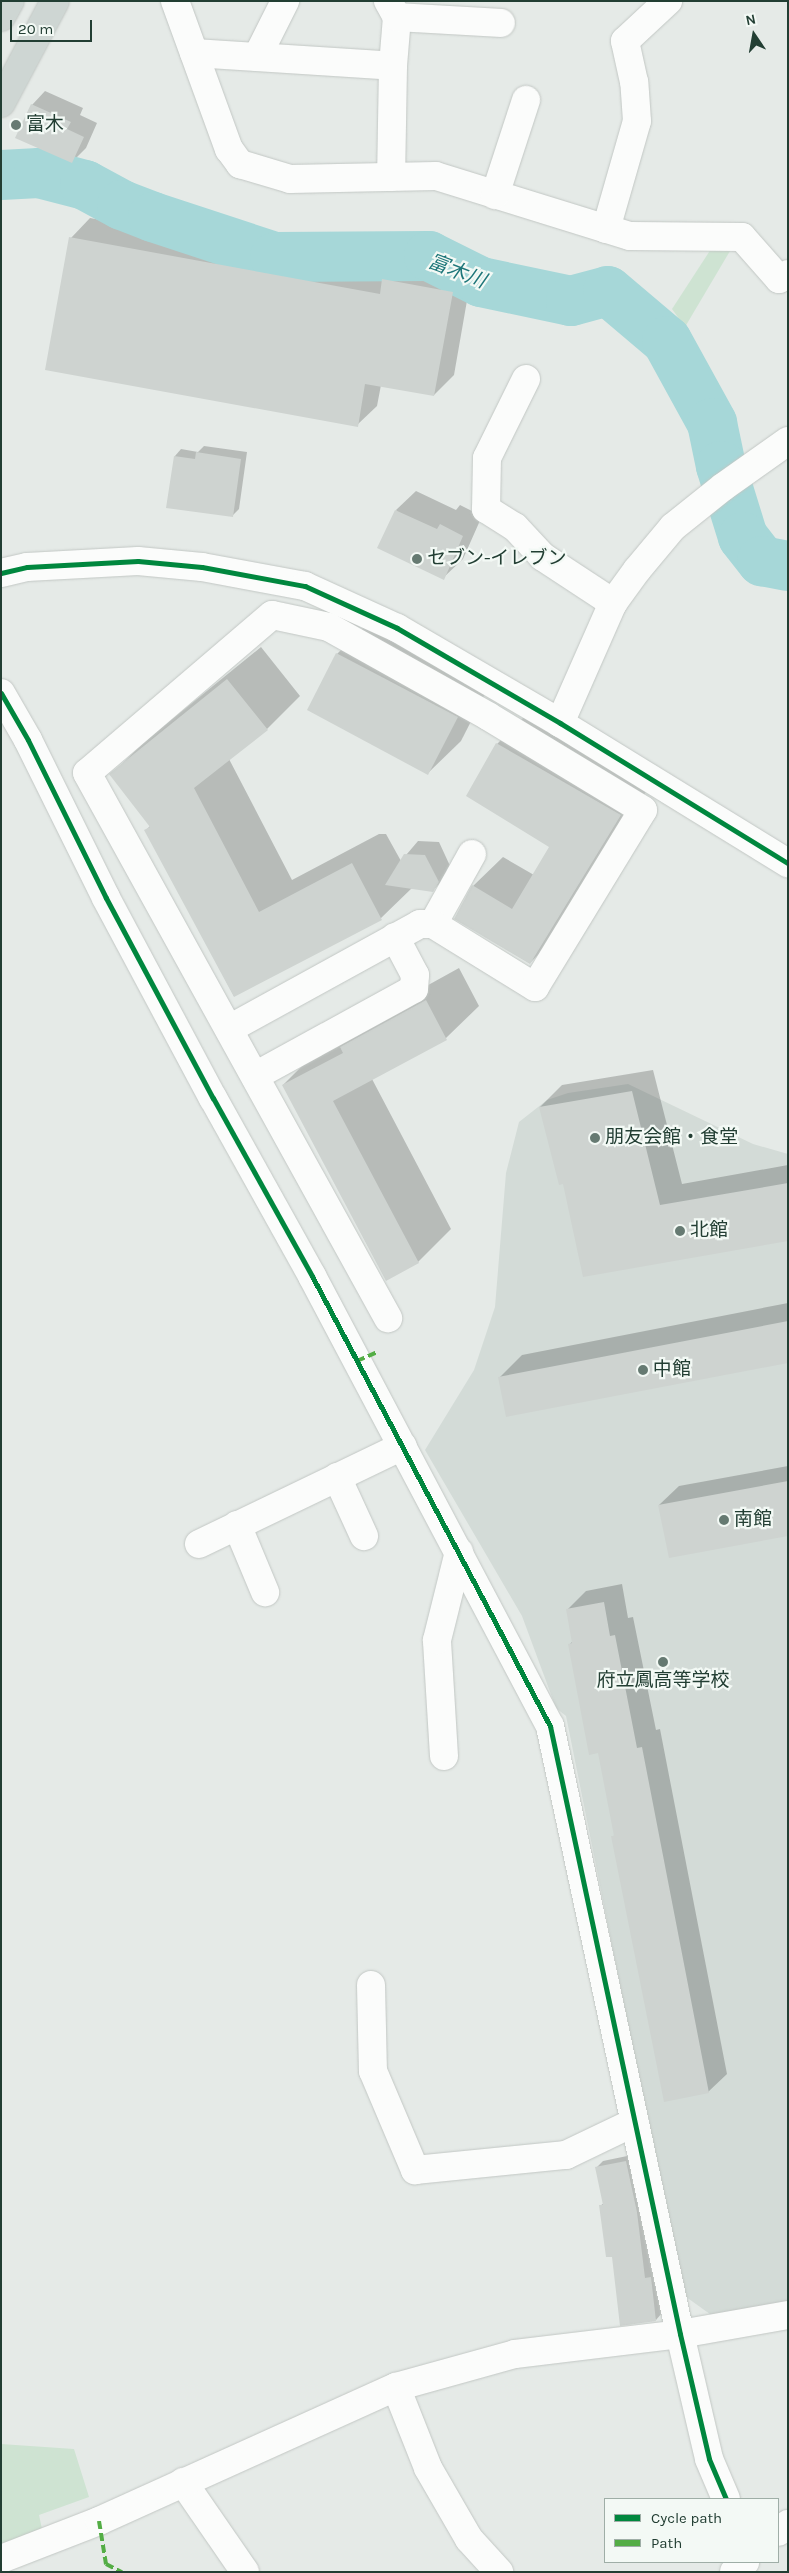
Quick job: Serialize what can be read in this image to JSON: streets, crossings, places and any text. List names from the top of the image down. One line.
{"water":["富木川"],"places":["富木","セブン-イレブン","朋友会館・食堂","北館","中館","南館","府立鳳高等学校"],"legend":["Cycle path","Path"],"scale_bar":"20 m","north":"top"}
